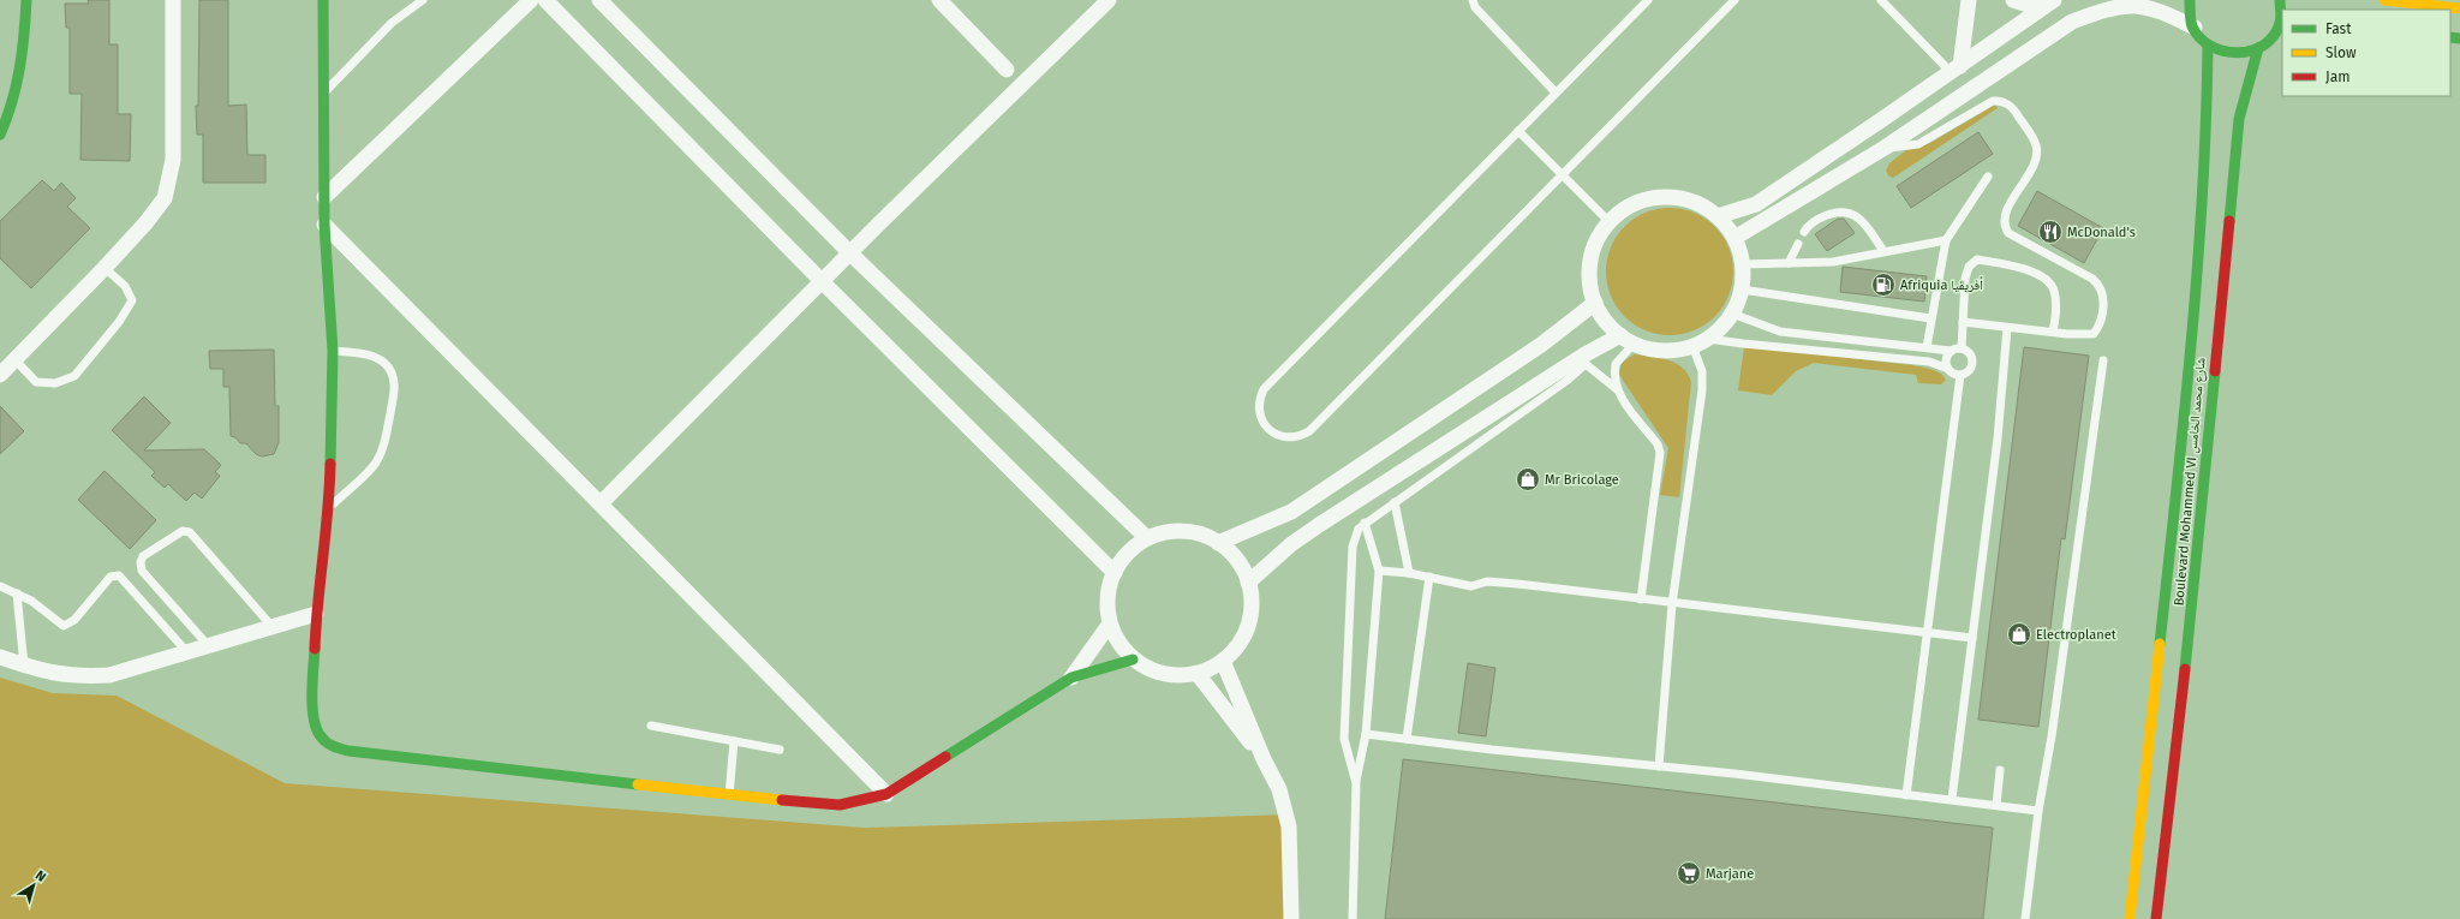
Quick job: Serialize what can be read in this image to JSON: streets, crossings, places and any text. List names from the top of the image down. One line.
{"streets":{"main road":["Boulevard Mohammed VI شارع محمد الخامس"]},"places":{"restaurant":["McDonald's"],"fuel station":["Afriquia أفريقيا"],"shop":["Mr Bricolage","Electroplanet"],"supermarket":["Marjane"]},"legend":["Fast","Slow","Jam"],"north":"top right"}
